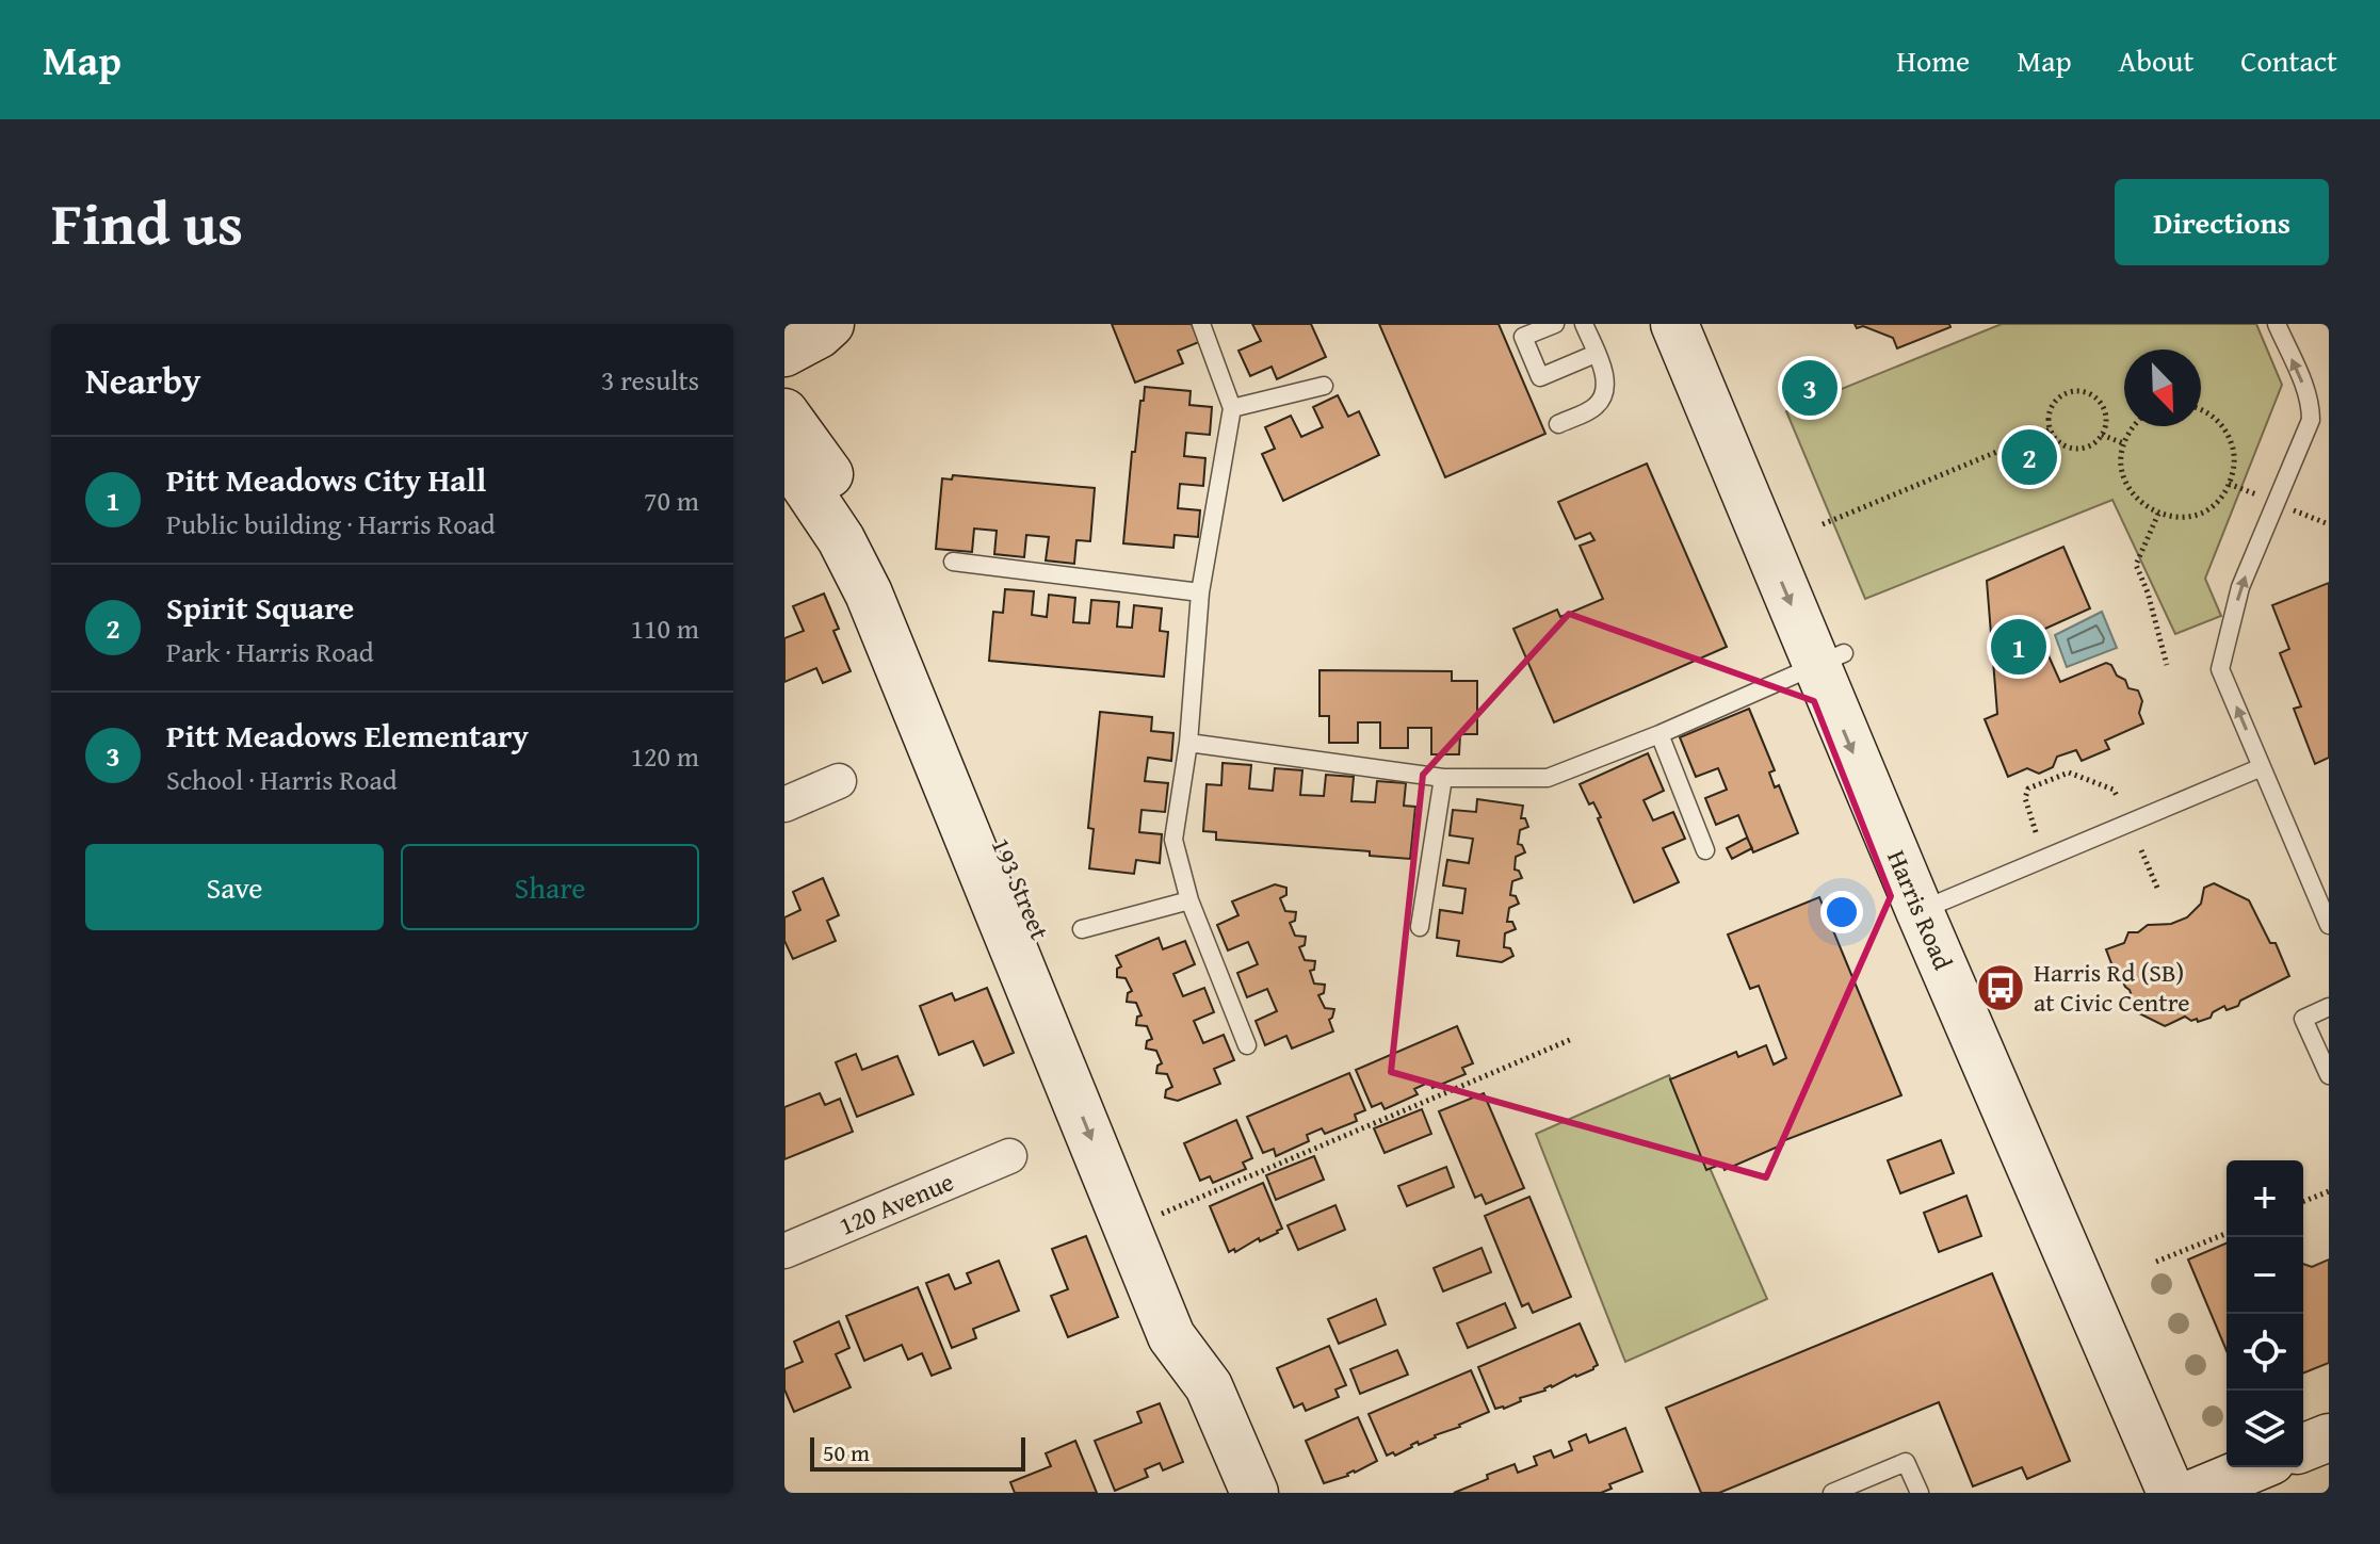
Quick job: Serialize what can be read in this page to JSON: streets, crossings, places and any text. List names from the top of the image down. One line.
{"streets":{"street":["193 Street","Harris Road","120 Avenue"]},"places":{"bus stop":["Harris Rd (SB) at Civic Centre"]},"scale_bar":"50 m","north":"bottom right","page":{"header":"Map","nav":["Home","Map","About","Contact"],"title":"Find us","buttons":["Directions",["Save","Share"]],"heading":["Nearby","3 results"],"pins":["3","2","1"],"list":[{"mark":"1","name":"Pitt Meadows City Hall","note":"Public building · Harris Road","value":"70 m"},{"mark":"2","name":"Spirit Square","note":"Park · Harris Road","value":"110 m"},{"mark":"3","name":"Pitt Meadows Elementary","note":"School · Harris Road","value":"120 m"}],"map_buttons":["+","−"],"scale":"50 m"}}
